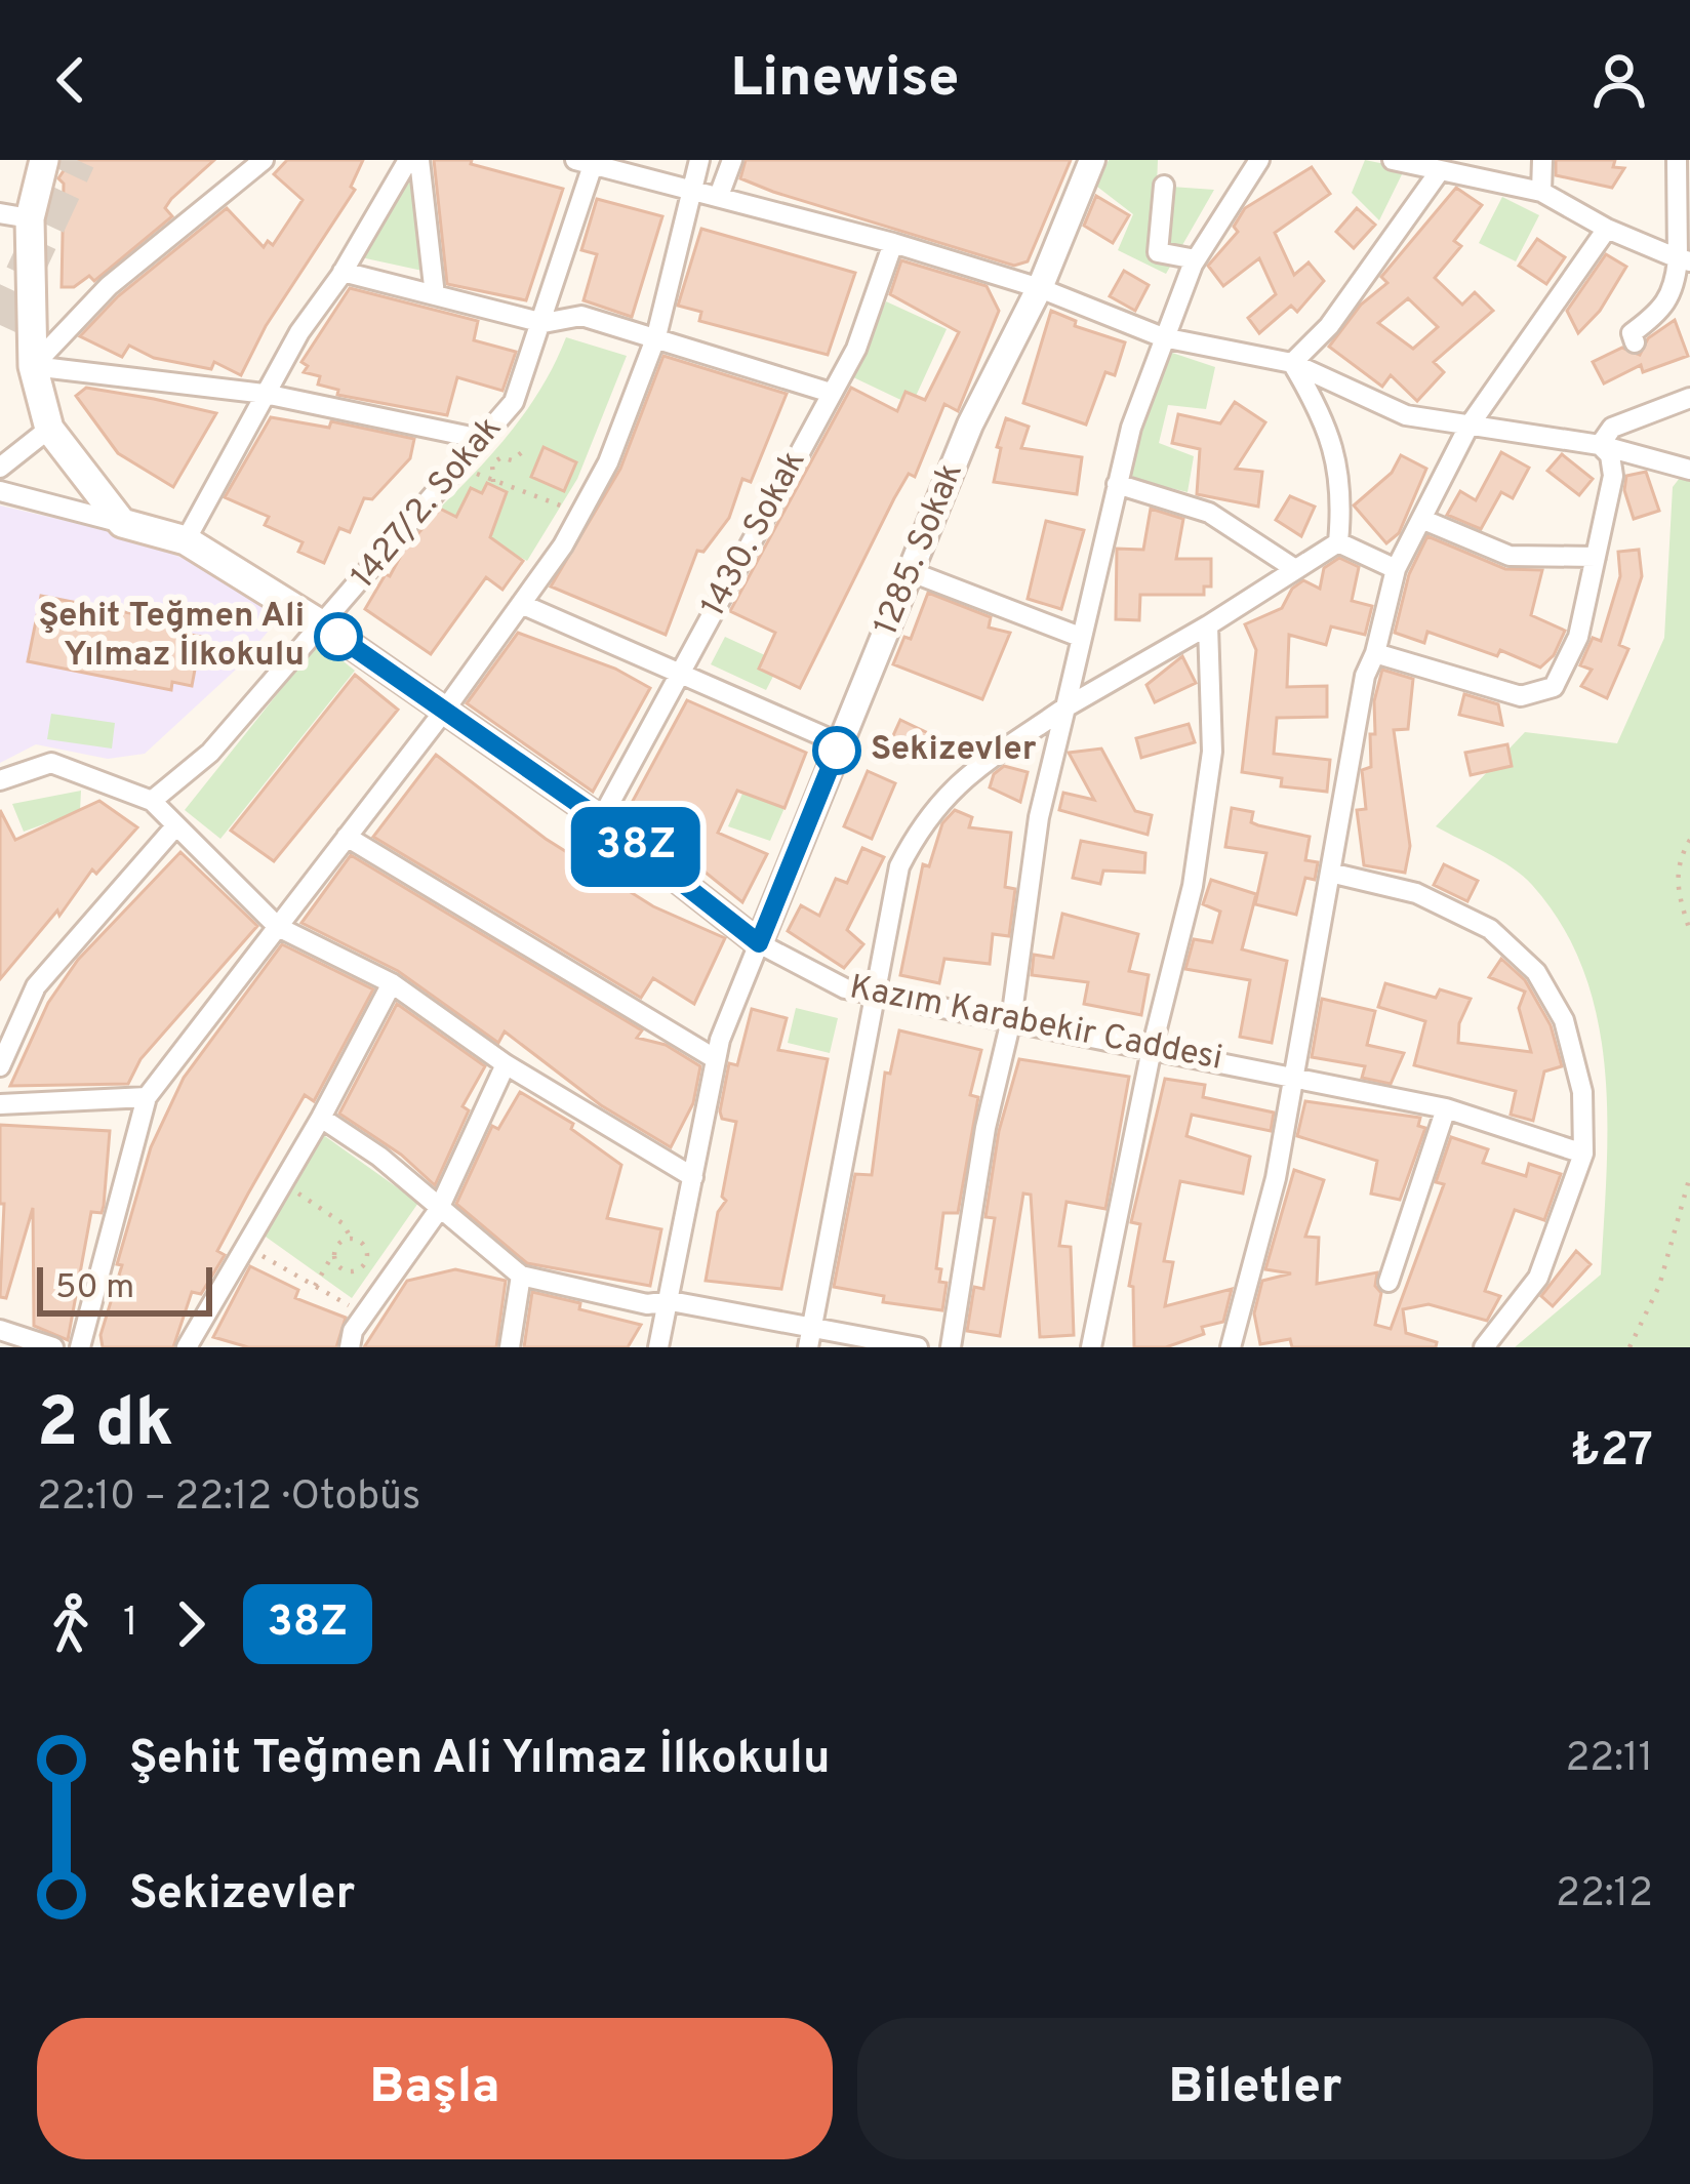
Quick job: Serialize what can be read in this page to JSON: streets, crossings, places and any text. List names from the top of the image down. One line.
{"streets":{"main road":["Kazım Karabekir Caddesi"],"street":["1427/2. Sokak","1430. Sokak","1285. Sokak"]},"crossings":[["1427/2. Sokak","Kazım Karabekir Caddesi"],["1430. Sokak","Kazım Karabekir Caddesi"],["1285. Sokak","Kazım Karabekir Caddesi"]],"places":["Şehit Teğmen Ali Yılmaz İlkokulu","Sekizevler"],"lines":["bus line 38Z"],"scale_bar":"50 m","page":{"header":"Linewise","on_map":"38Z","scale":"50 m","heading":["2 dk","22:10 – 22:12 · Otobüs","₺27"],"legs":["1","38Z"],"list":[{"name":"Şehit Teğmen Ali Yılmaz İlkokulu","value":"22:11"},{"name":"Sekizevler","value":"22:12"}],"buttons":["Başla","Biletler"]}}
